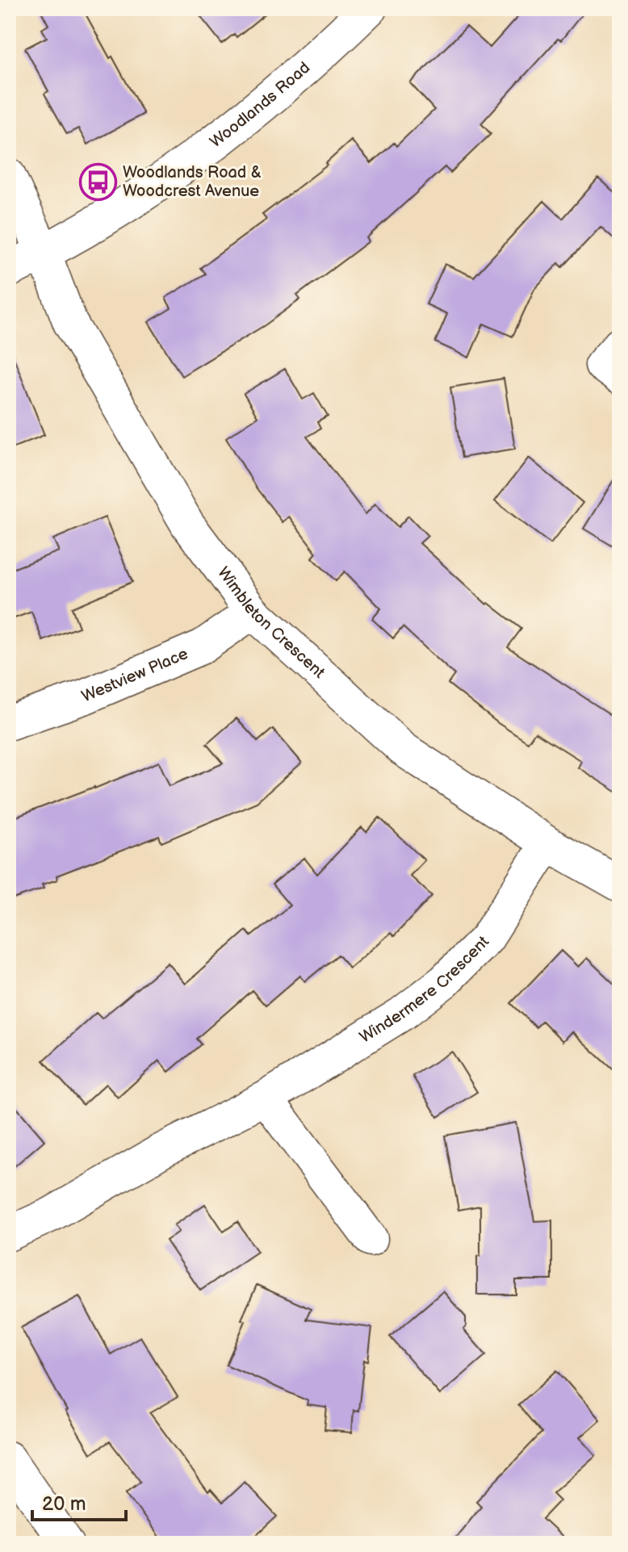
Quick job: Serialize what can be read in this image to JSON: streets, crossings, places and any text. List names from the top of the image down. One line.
{"streets":{"street":["Woodlands Road","Wimbleton Crescent","Westview Place","Windermere Crescent"]},"crossings":[["Woodlands Road","Wimbleton Crescent"],["Wimbleton Crescent","Westview Place"],["Wimbleton Crescent","Windermere Crescent"]],"places":{"bus stop":["Woodlands Road & Woodcrest Avenue"]},"scale_bar":"20 m"}
